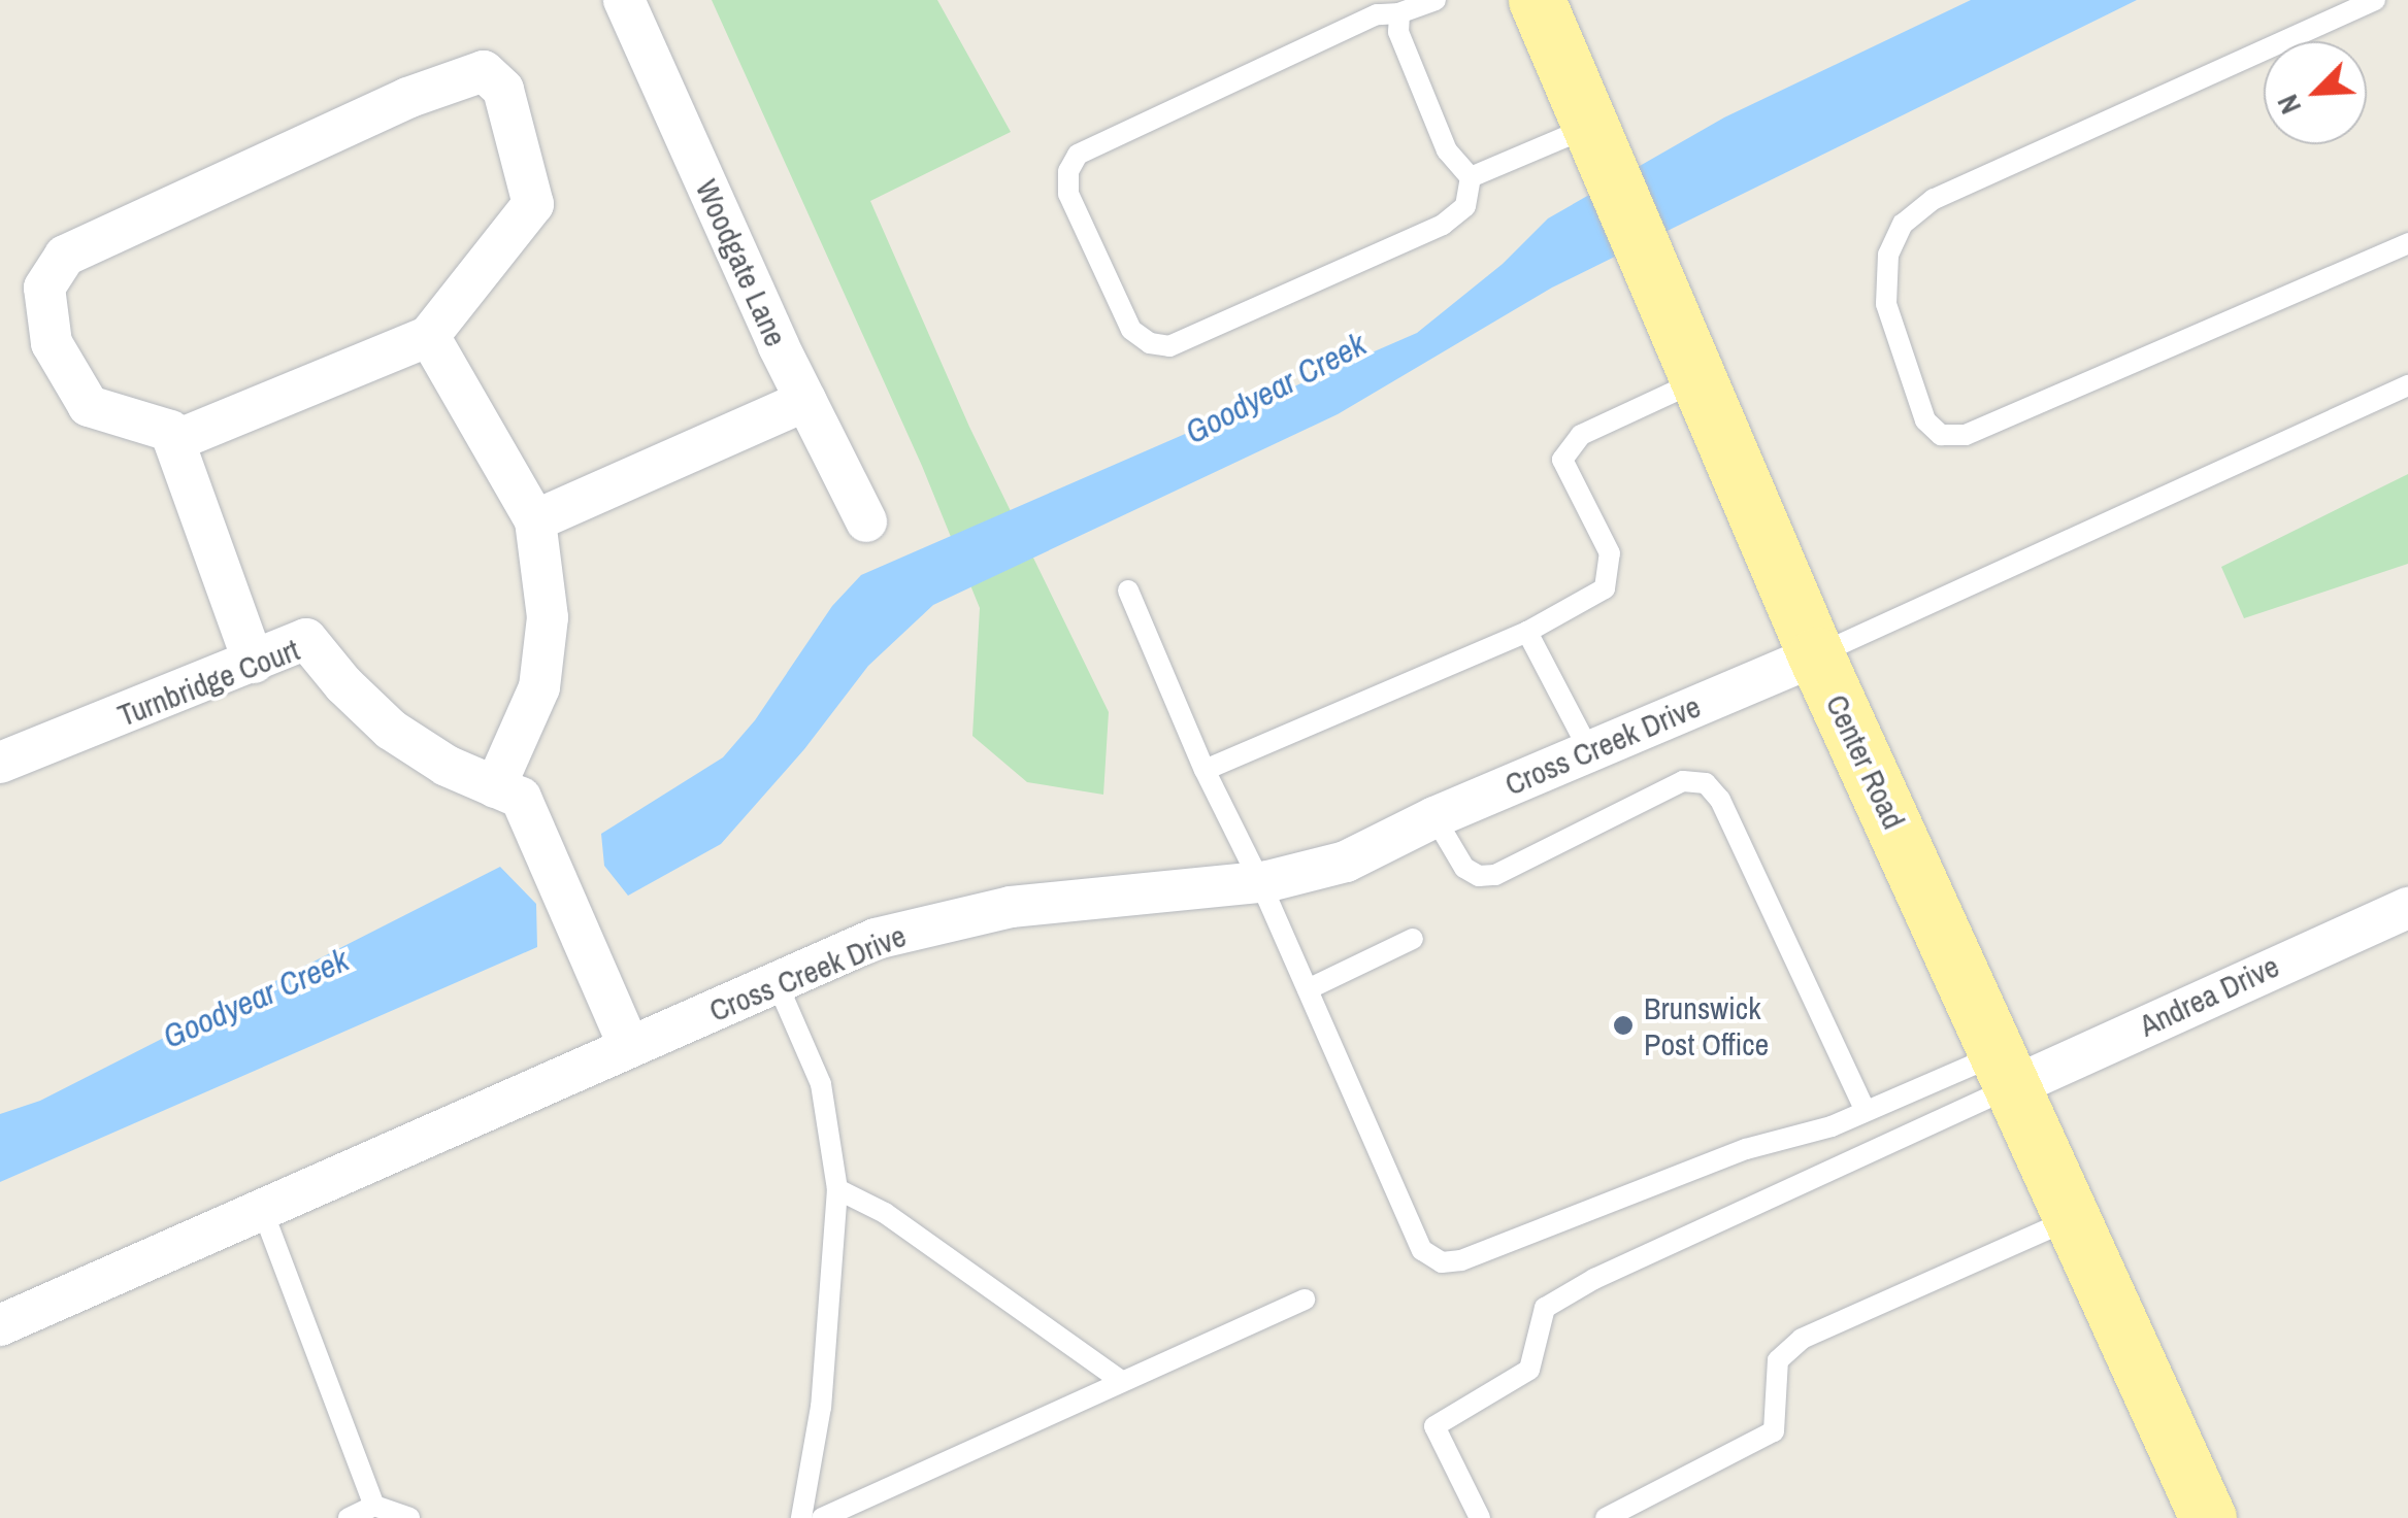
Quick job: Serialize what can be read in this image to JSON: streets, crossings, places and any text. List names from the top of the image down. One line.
{"streets":{"main road":["Center Road"],"street":["Woodgate Lane","Turnbridge Court","Cross Creek Drive","Andrea Drive"]},"crossings":[["Turnbridge Court","Cross Creek Drive"],["Cross Creek Drive","Center Road"],["Center Road","Andrea Drive"]],"water":["Goodyear Creek"],"places":["Brunswick Post Office"],"north":"bottom left"}
